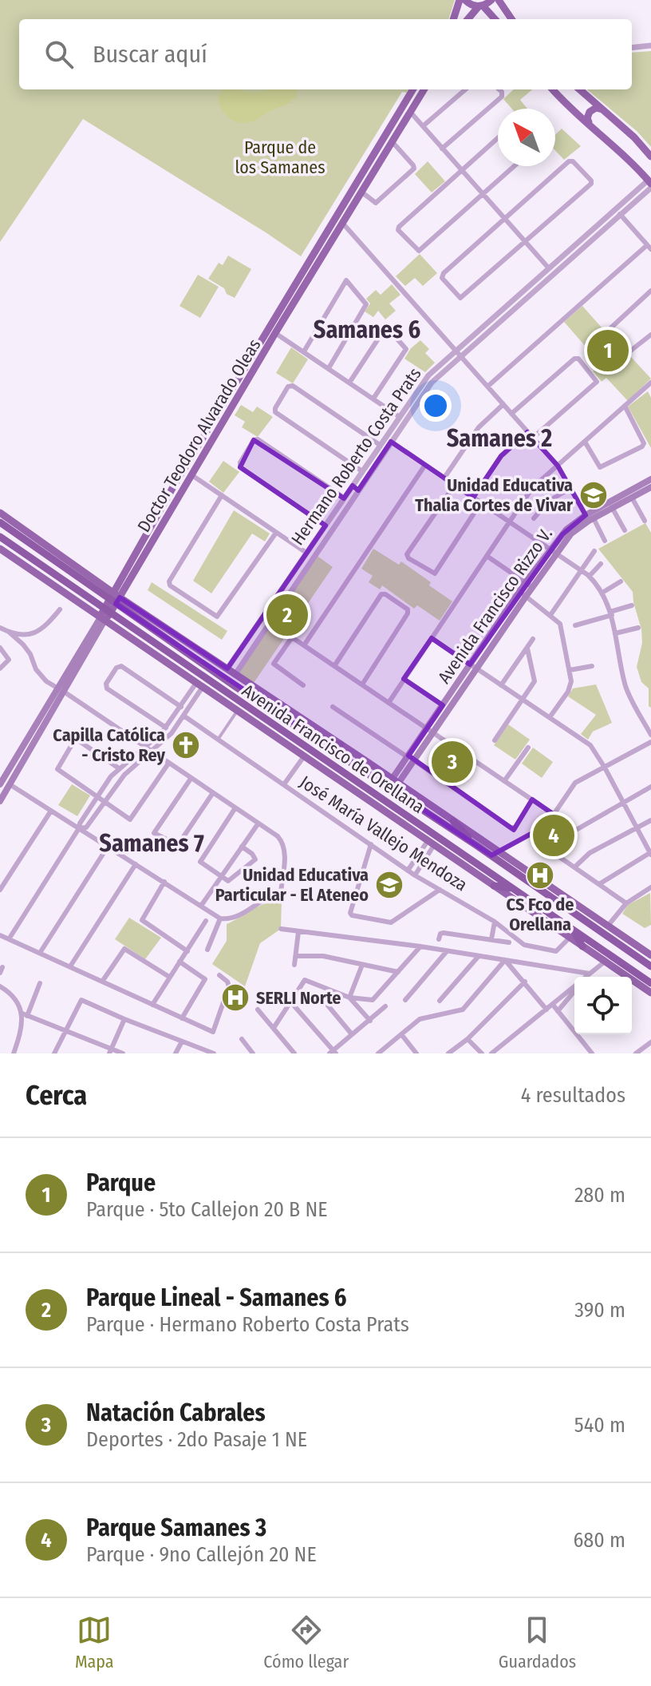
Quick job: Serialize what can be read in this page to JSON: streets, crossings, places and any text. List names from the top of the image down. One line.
{"streets":{"highway":["Avenida Francisco de Orellana"],"main road":["Doctor Teodoro Alvarado Oleas","Avenida Francisco Rizzo V."],"street":["Hermano Roberto Costa Prats","José María Vallejo Mendoza"]},"crossings":[["Doctor Teodoro Alvarado Oleas","Avenida Francisco de Orellana"],["Hermano Roberto Costa Prats","Avenida Francisco de Orellana"],["Avenida Francisco Rizzo V.","Avenida Francisco de Orellana"],["Avenida Francisco de Orellana","José María Vallejo Mendoza"]],"districts":["Samanes 6","Samanes 2","Samanes 7"],"parks":["Parque de los Samanes"],"places":{"school or university":["Unidad Educativa Thalia Cortes de Vivar","Unidad Educativa Particular - El Ateneo"],"church":["Capilla Católica - Cristo Rey"],"hospital":["CS Fco de Orellana","SERLI Norte"]},"north":"top left","page":{"search":"Buscar aquí","pins":["1","2","3","4"],"heading":["Cerca","4 resultados"],"list":[{"mark":"1","name":"Parque","note":"Parque · 5to Callejon 20 B NE","value":"280 m"},{"mark":"2","name":"Parque Lineal - Samanes 6","note":"Parque · Hermano Roberto Costa Prats","value":"390 m"},{"mark":"3","name":"Natación Cabrales","note":"Deportes · 2do Pasaje 1 NE","value":"540 m"},{"mark":"4","name":"Parque Samanes 3","note":"Parque · 9no Callejón 20 NE","value":"680 m"}],"nav":["Mapa","Cómo llegar","Guardados"]}}
